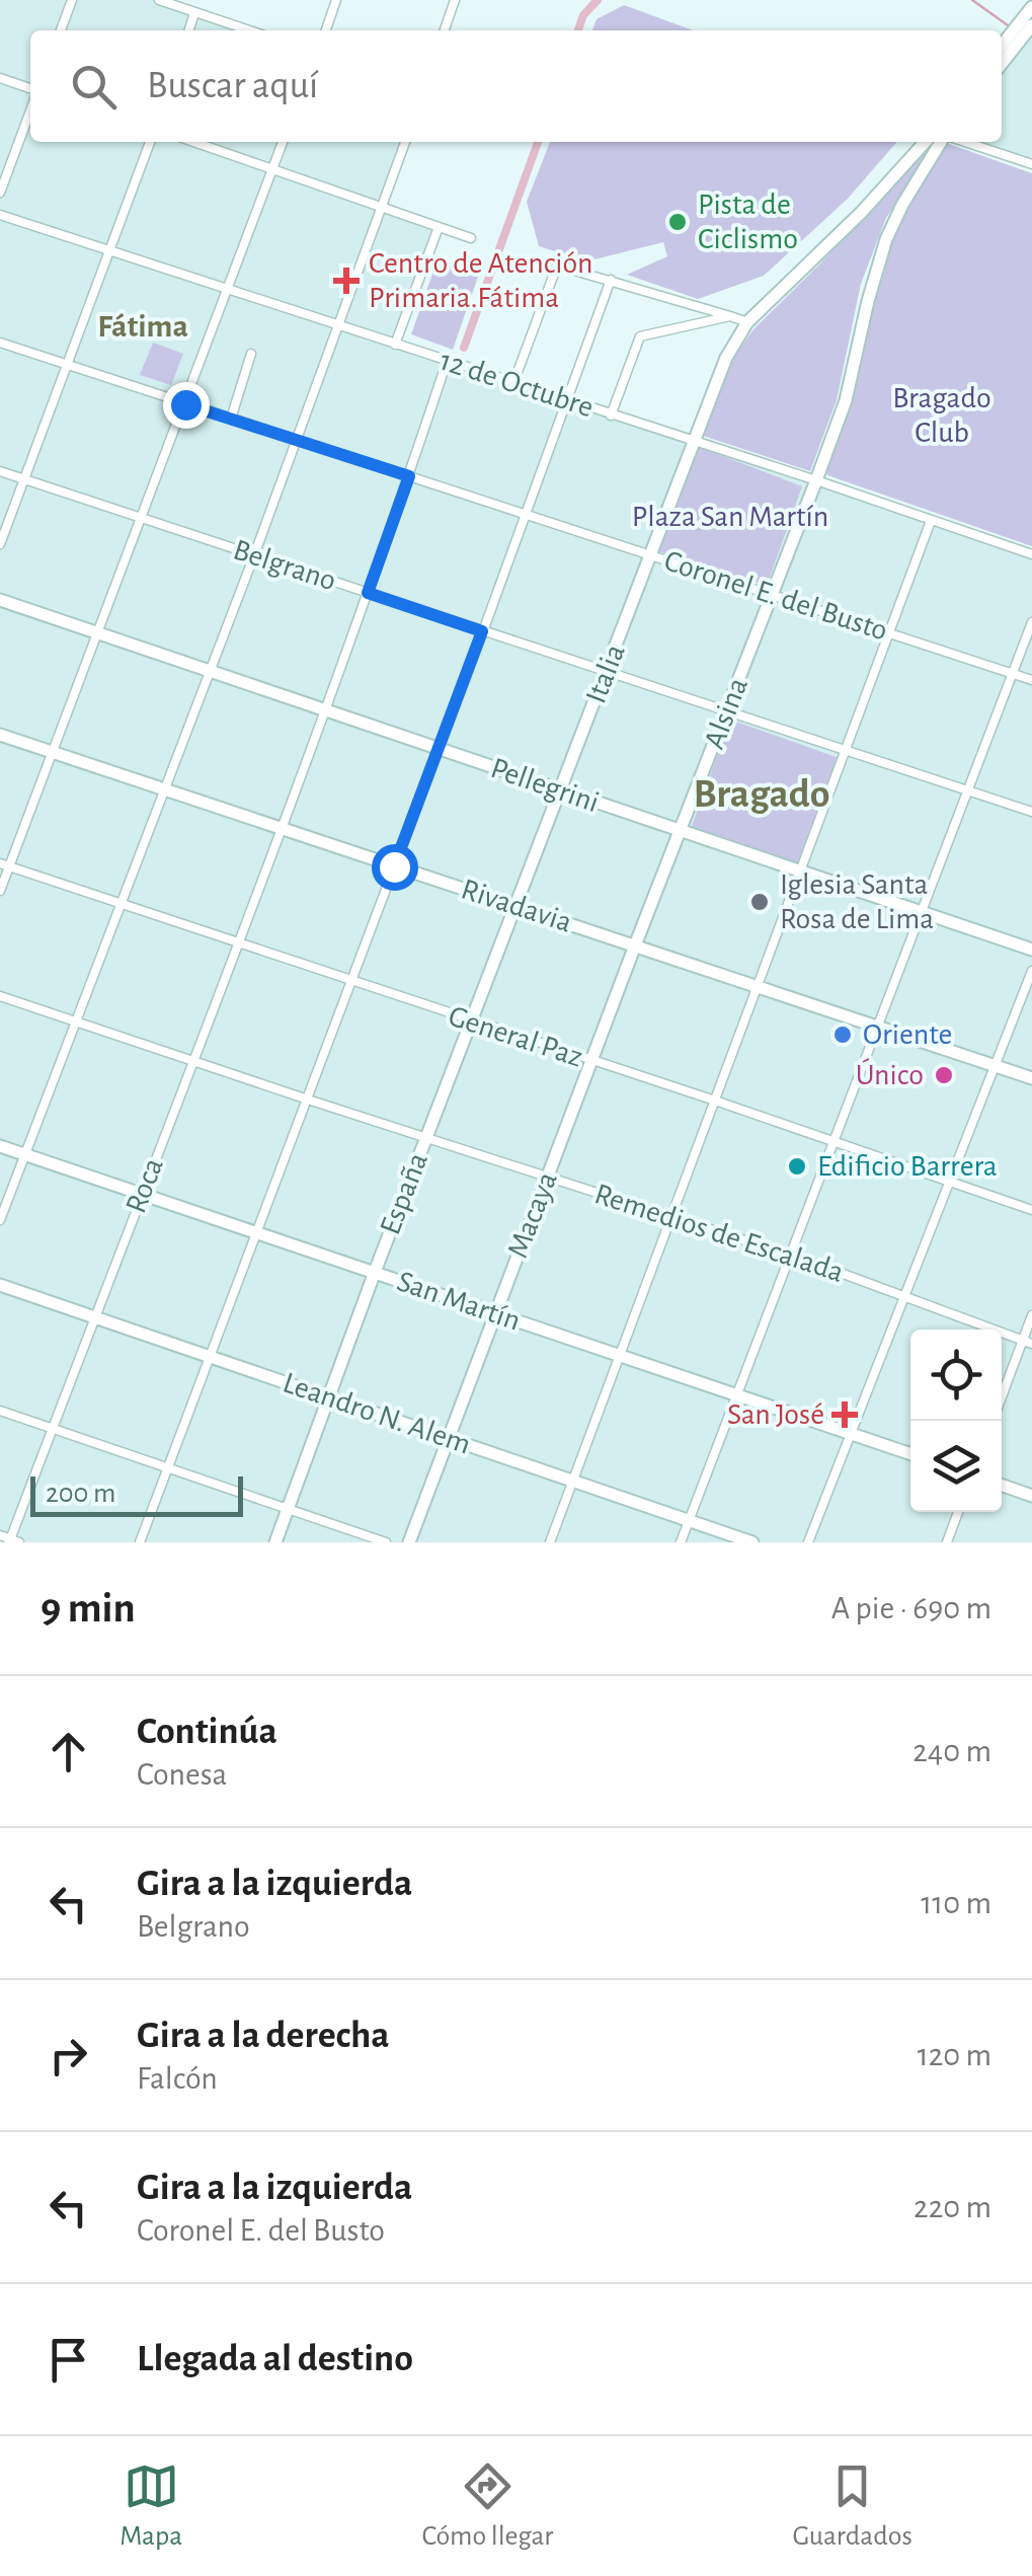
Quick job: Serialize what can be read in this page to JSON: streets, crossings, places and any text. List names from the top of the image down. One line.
{"streets":{"main road":["Italia","Alsina","Pellegrini","Rivadavia","España","Macaya","San Martín","Leandro N. Alem"],"street":["12 de Octubre","Belgrano","Coronel E. del Busto","General Paz","Roca","Remedios de Escalada"]},"crossings":[["12 de Octubre","Italia"],["12 de Octubre","Alsina"],["12 de Octubre","Roca"],["Belgrano","Italia"],["Belgrano","Alsina"],["Belgrano","Roca"],["Coronel E. del Busto","Italia"],["Coronel E. del Busto","Alsina"],["Coronel E. del Busto","Roca"],["Italia","Pellegrini"],["Italia","Rivadavia"],["Italia","España"],["Alsina","Pellegrini"],["Alsina","Rivadavia"],["Alsina","Macaya"],["Pellegrini","Roca"],["Rivadavia","Roca"],["Rivadavia","España"],["Rivadavia","Macaya"],["General Paz","Roca"],["General Paz","España"],["General Paz","Macaya"],["Roca","Remedios de Escalada"],["Roca","San Martín"],["Roca","Leandro N. Alem"],["España","Remedios de Escalada"],["España","San Martín"],["España","Leandro N. Alem"],["Macaya","Remedios de Escalada"],["Macaya","San Martín"],["Macaya","Leandro N. Alem"]],"districts":["Fátima","Bragado"],"parks":["Bragado Club","Plaza San Martín"],"places":{"other":["Pista de Ciclismo","Iglesia Santa Rosa de Lima","Oriente","Único","Edificio Barrera"],"health":["Centro de Atención Primaria.Fátima","San José"]},"scale_bar":"200 m","page":{"search":"Buscar aquí","scale":"200 m","heading":["9 min","A pie · 690 m"],"list":[["Continúa","Conesa","240 m"],["Gira a la izquierda","Belgrano","110 m"],["Gira a la derecha","Falcón","120 m"],["Gira a la izquierda","Coronel E. del Busto","220 m"],"Llegada al destino"],"nav":["Mapa","Cómo llegar","Guardados"]}}
